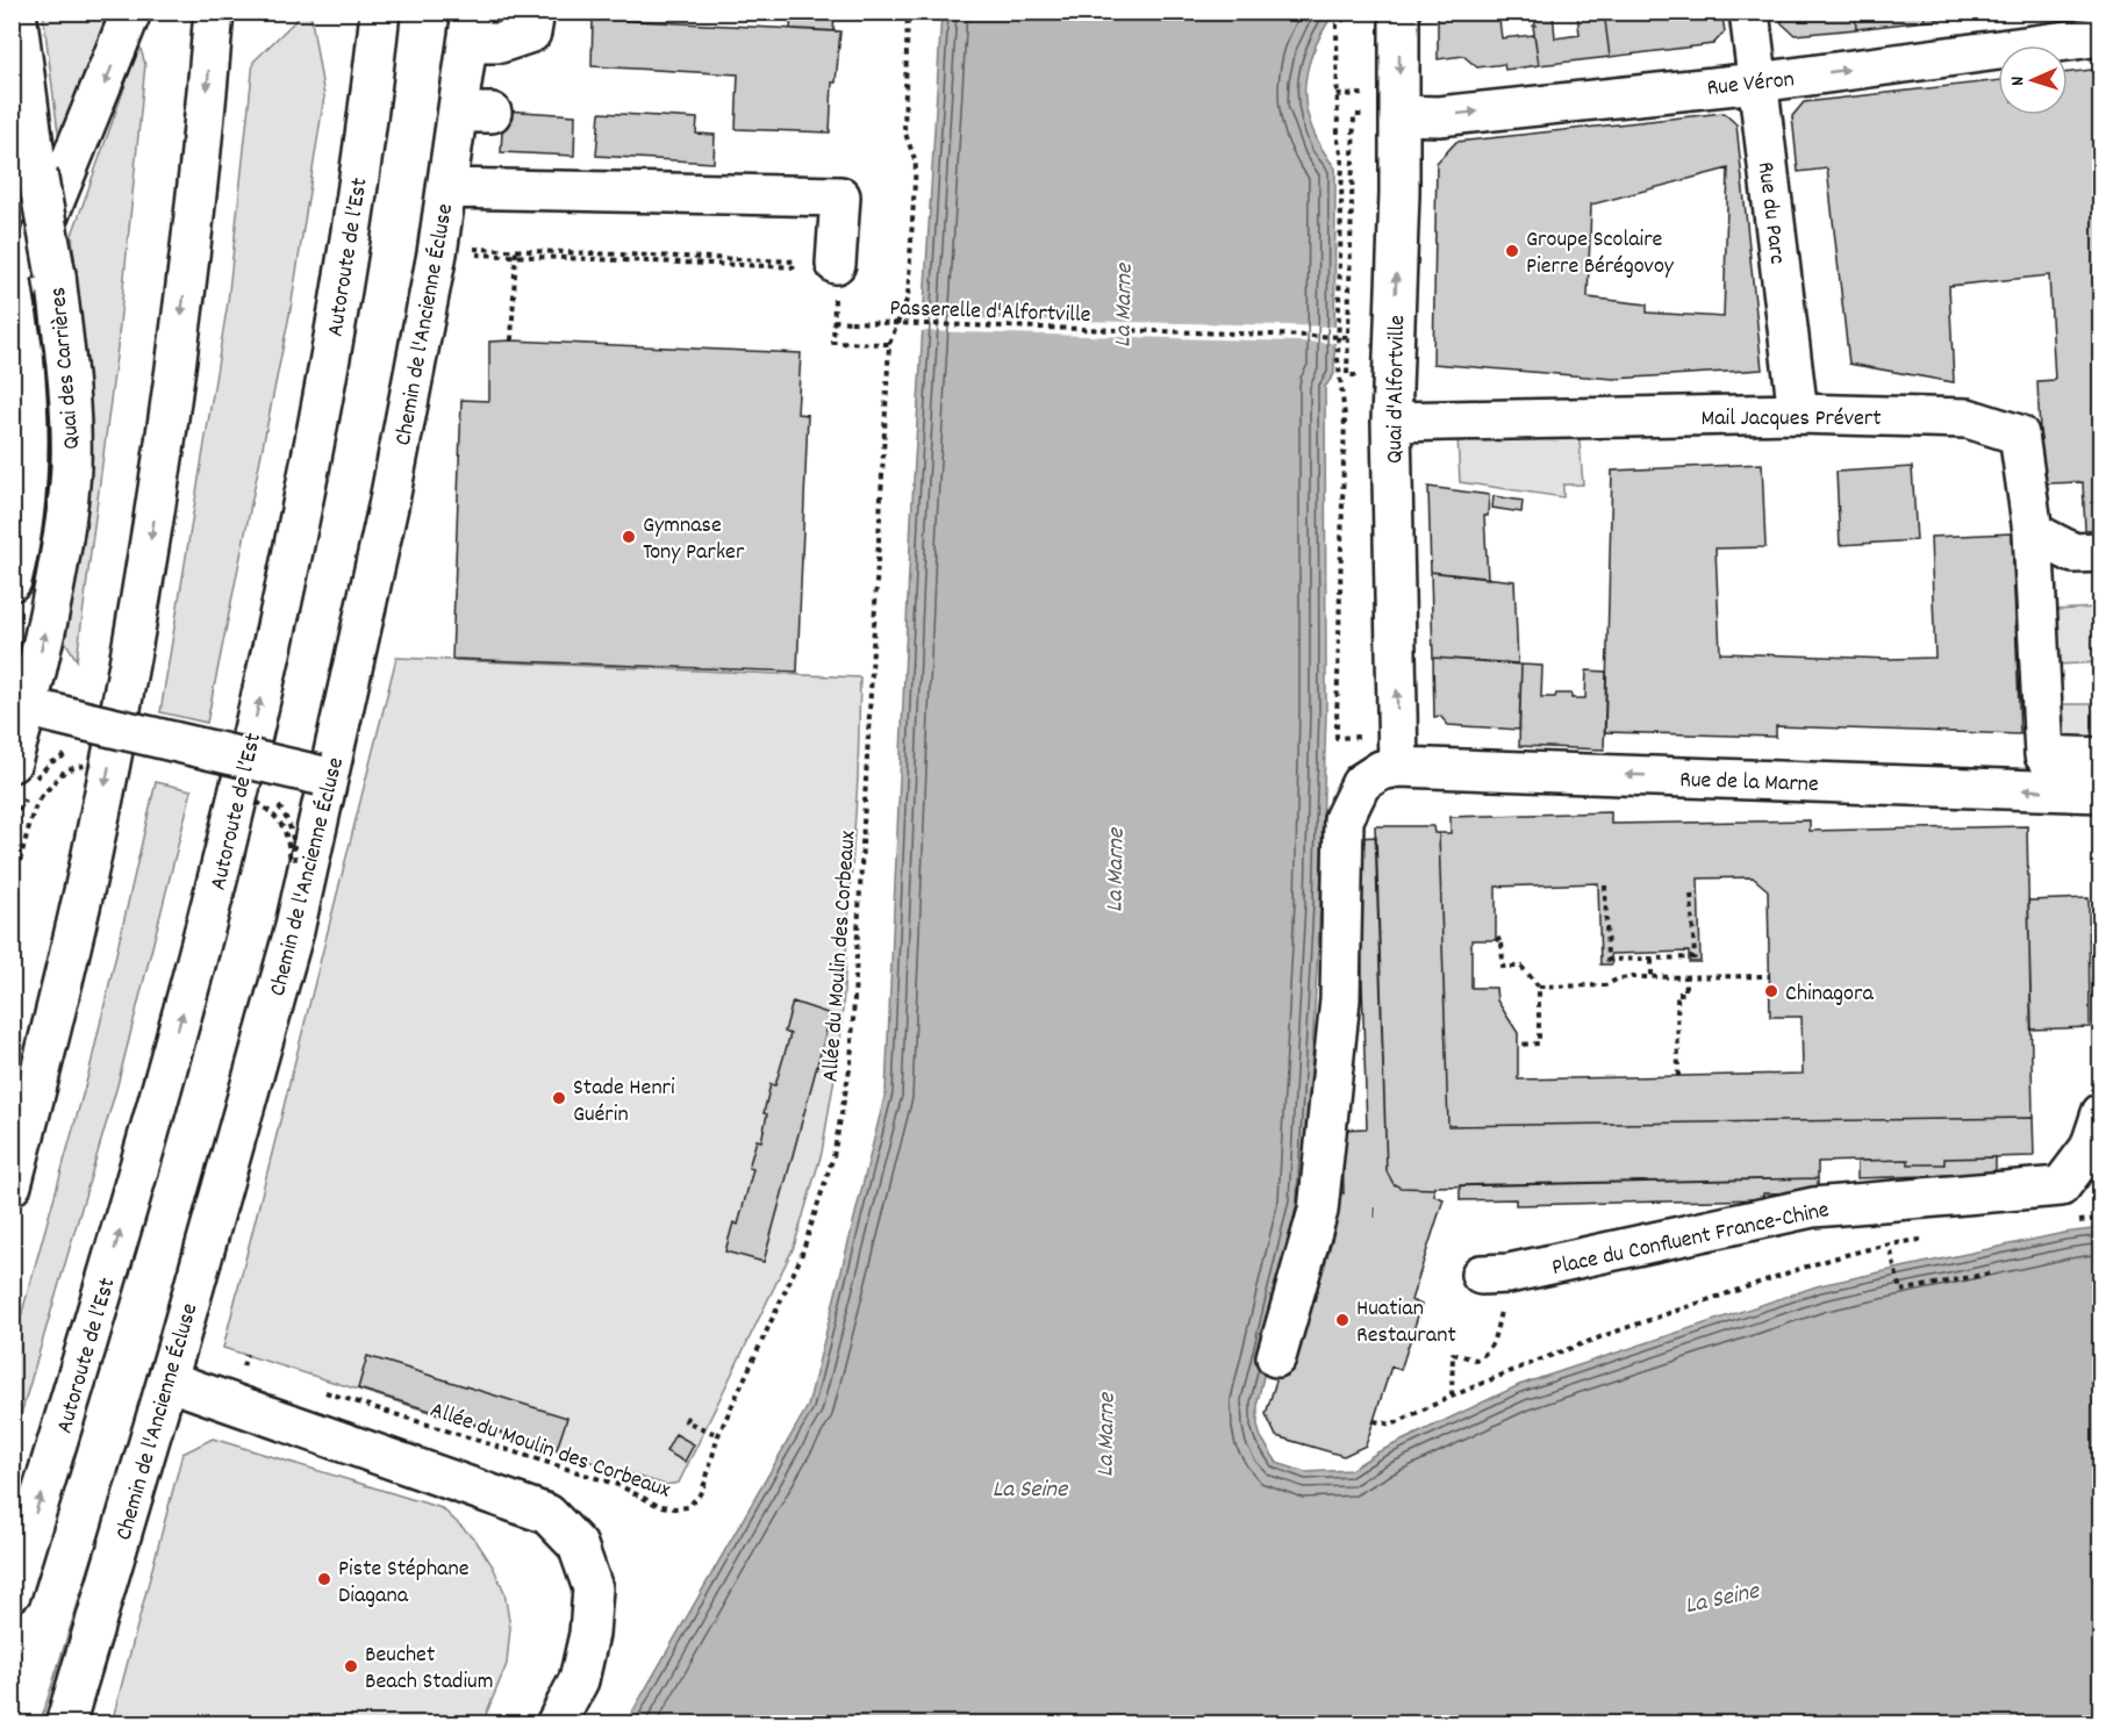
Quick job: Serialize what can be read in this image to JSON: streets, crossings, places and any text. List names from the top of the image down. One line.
{"streets":{"main road":["Rue Véron","Rue du Parc","Autoroute de l’Est","Chemin de l'Ancienne Écluse","Quai des Carrières","Quai d'Alfortville","Mail Jacques Prévert","Rue de la Marne","Place du Confluent France-Chine"],"path":["Passerelle d'Alfortville","Allée du Moulin des Corbeaux"]},"crossings":[["Rue Véron","Rue du Parc"],["Rue Véron","Quai d'Alfortville"],["Rue du Parc","Mail Jacques Prévert"],["Passerelle d'Alfortville","Allée du Moulin des Corbeaux"],["Quai d'Alfortville","Mail Jacques Prévert"],["Quai d'Alfortville","Rue de la Marne"]],"one_way":["Rue Véron","Rue de la Marne"],"water":["La Marne","La Seine"],"places":["Groupe Scolaire Pierre Bérégovoy","Gymnase Tony Parker","Chinagora","Stade Henri Guérin","Huatian Restaurant","Piste Stéphane Diagana","Beuchet Beach Stadium"],"house_numbers":["1"],"north":"left"}
